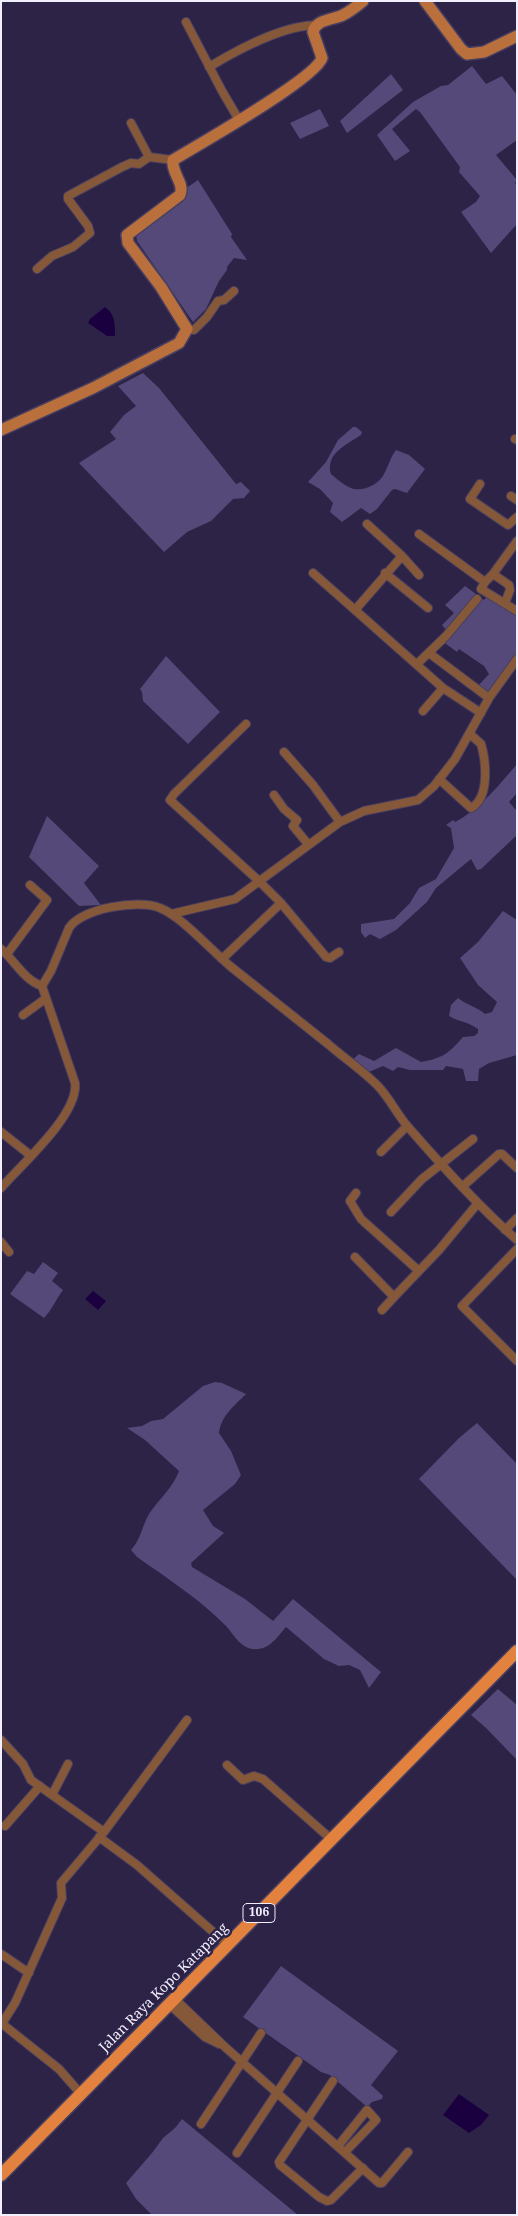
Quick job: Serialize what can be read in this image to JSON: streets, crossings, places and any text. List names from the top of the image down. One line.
{"streets":{"main road":["106","Jalan Raya Kopo Katapang"]}}
